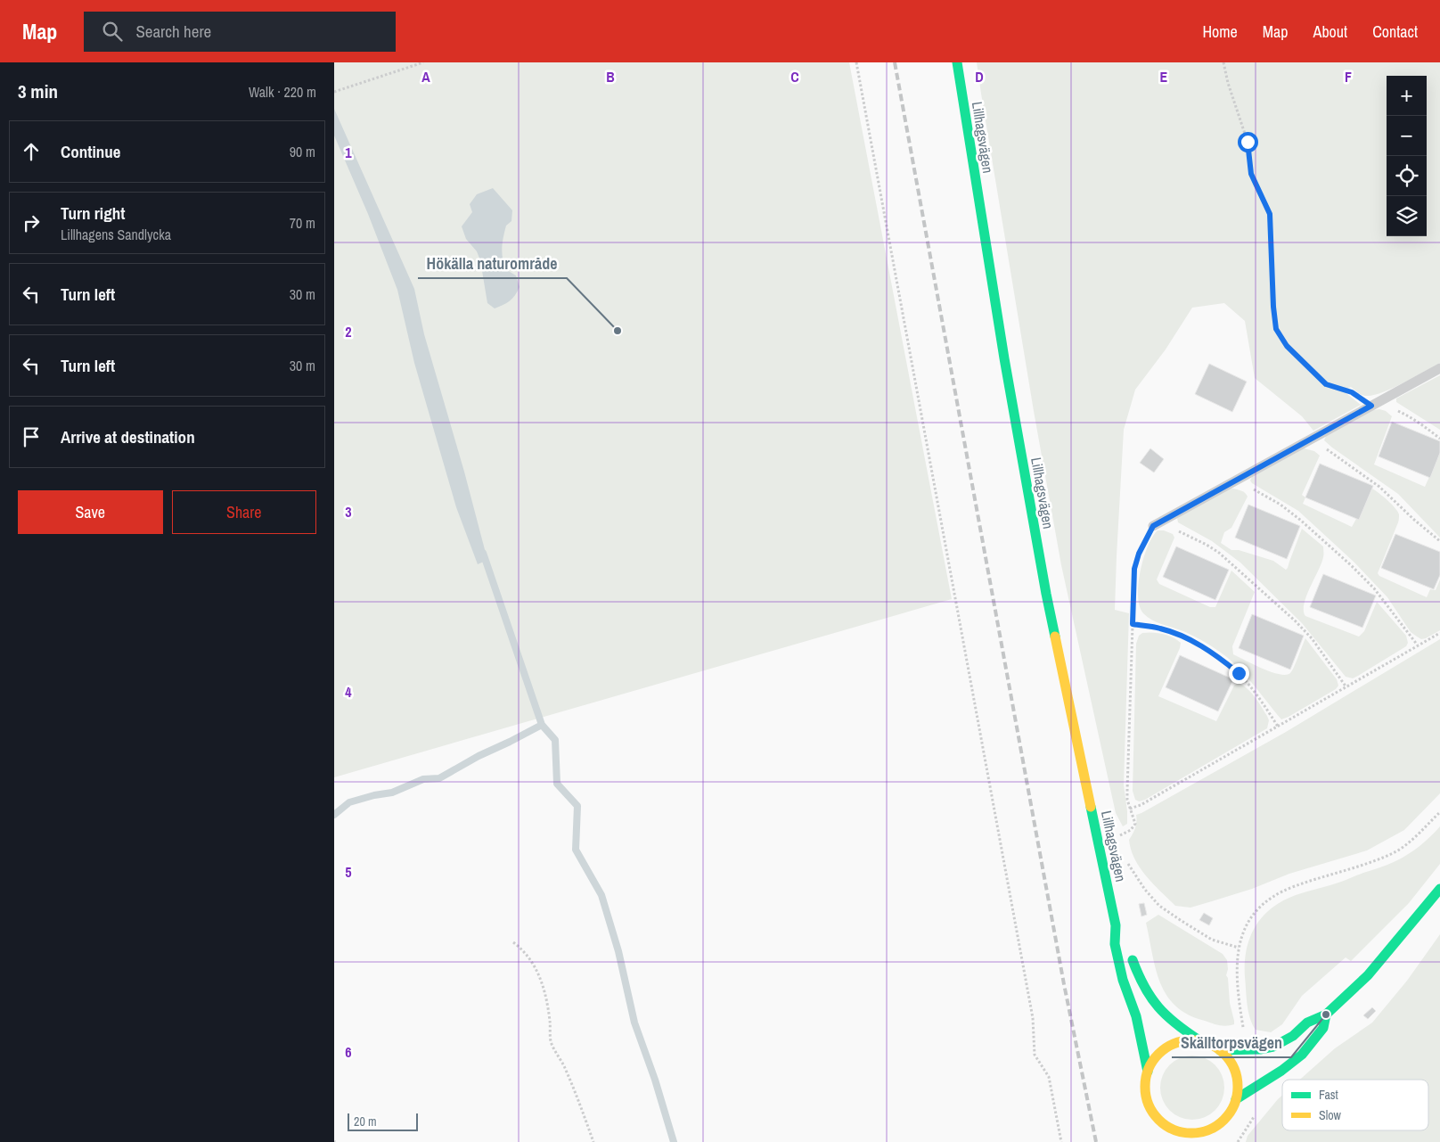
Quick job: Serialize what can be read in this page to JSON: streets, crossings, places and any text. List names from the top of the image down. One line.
{"streets":{"street":["Lillhagsvägen"]},"places":["Hökälla naturområde","Skälltorpsvägen"],"legend":["Fast","Slow"],"scale_bar":"20 m","page":{"header":"Map","search":"Search here","nav":["Home","Map","About","Contact"],"heading":["3 min","Walk · 220 m"],"map_buttons":["+","−"],"list":[["Continue","90 m"],["Turn right","Lillhagens Sandlycka","70 m"],["Turn left","30 m"],["Turn left","30 m"],"Arrive at destination"],"buttons":["Save","Share"],"scale":"20 m"},"grid":{"columns":["A","B","C","D","E","F"],"rows":["1","2","3","4","5","6"]}}
